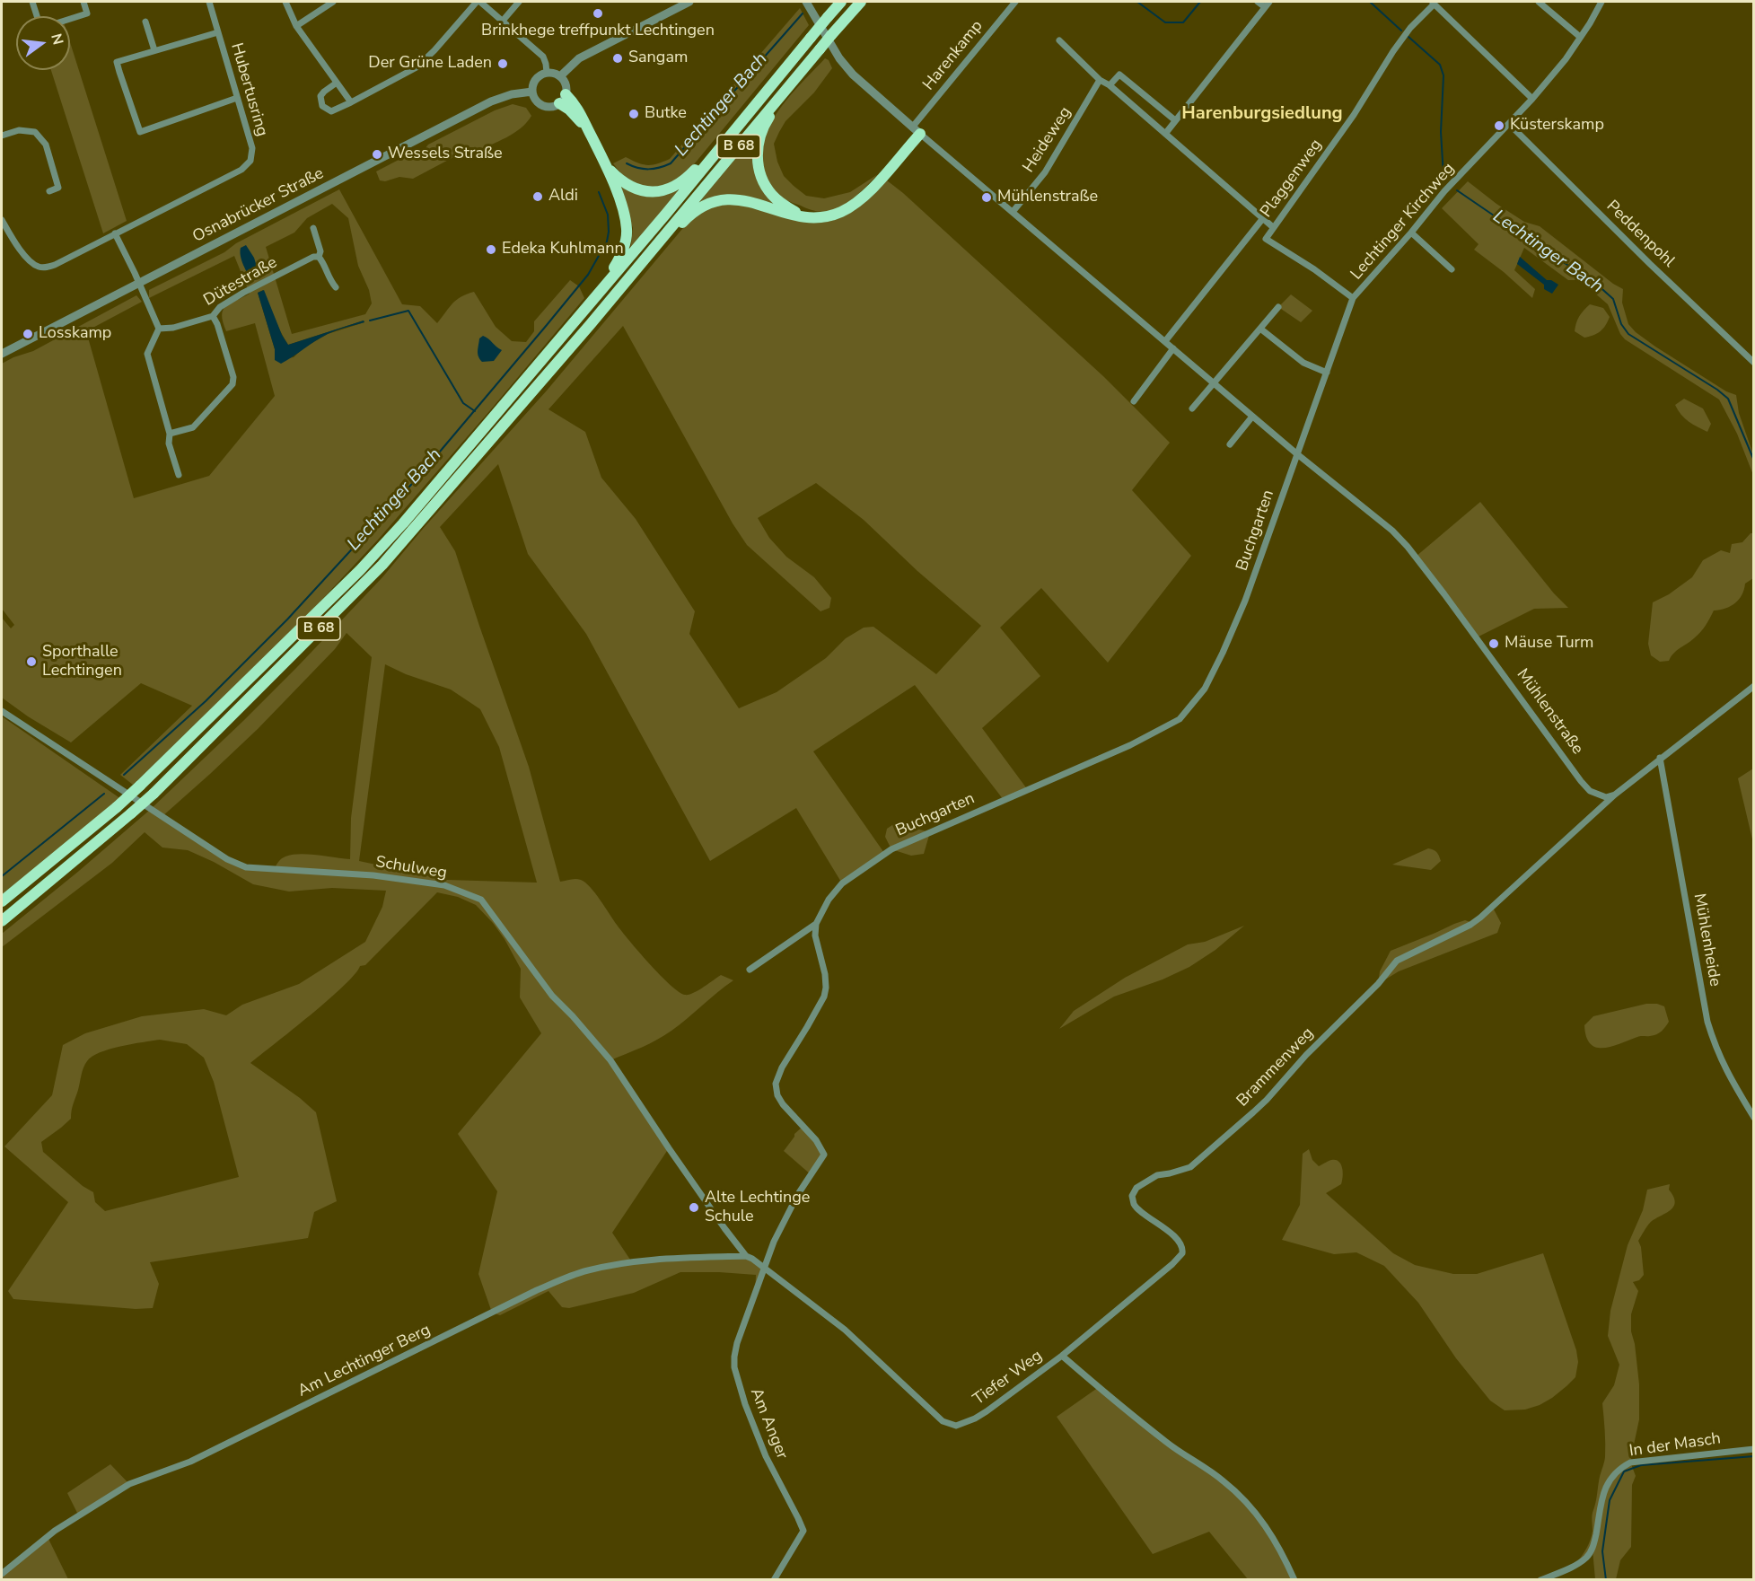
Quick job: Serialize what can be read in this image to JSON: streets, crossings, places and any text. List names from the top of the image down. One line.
{"streets":{"highway":["B 68"],"street":["Harenkamp","Hubertusring","Heideweg","Plaggenweg","Osnabrücker Straße","Lechtinger Kirchweg","Peddenpohl","Dütestraße","Buchgarten","Mühlenstraße","Schulweg","Mühlenheide","Brammenweg","Am Lechtinger Berg","Tiefer Weg","Am Anger","In der Masch"]},"crossings":[["Harenkamp","Mühlenstraße"],["Heideweg","Mühlenstraße"],["Plaggenweg","Lechtinger Kirchweg"],["Plaggenweg","Mühlenstraße"],["Lechtinger Kirchweg","Peddenpohl"],["Lechtinger Kirchweg","Buchgarten"],["Lechtinger Kirchweg","Mühlenstraße"],["Buchgarten","Mühlenstraße"],["Mühlenstraße","Brammenweg"],["Schulweg","Am Lechtinger Berg"],["Brammenweg","Tiefer Weg"],["Tiefer Weg","Am Anger"]],"districts":["Harenburgsiedlung"],"water":["Lechtinger Bach"],"places":["Brinkhege treffpunkt Lechtingen","Sangam","Der Grüne Laden","Butke","Küsterskamp","Wessels Straße","Aldi","Mühlenstraße","Edeka Kuhlmann","Losskamp","Mäuse Turm","Sporthalle Lechtingen","Alte Lechtinge Schule"],"north":"right"}
